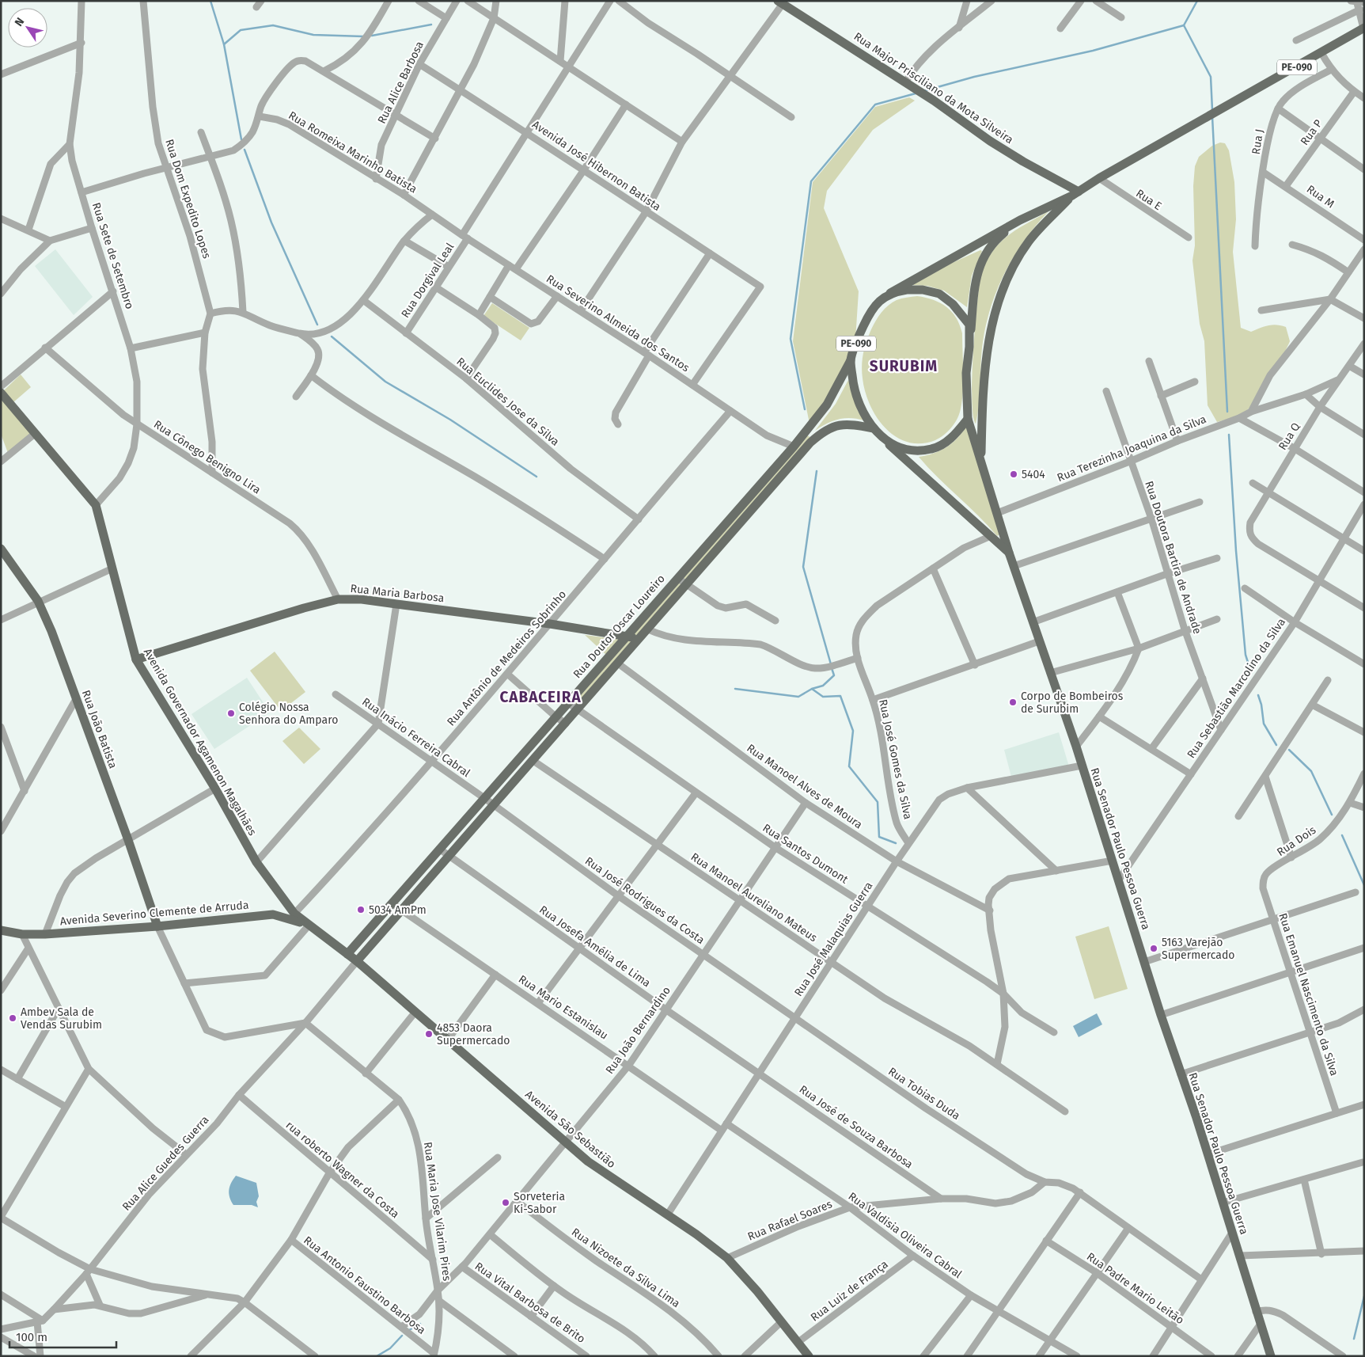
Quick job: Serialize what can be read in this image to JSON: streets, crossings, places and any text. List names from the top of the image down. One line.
{"streets":{"main road":["PE-090","Rua Major Prisciliano da Mota Silveira","Rua Maria Barbosa","Rua Doutor Oscar Loureiro","Rua João Batista","Avenida Governador Agamenon Magalhães","Rua Senador Paulo Pessoa Guerra","Avenida Severino Clemente de Arruda","Avenida São Sebastião"],"street":["Rua Alice Barbosa","Rua P","Rua J","Rua Romeixa Marinho Batista","Avenida José Hibernon Batista","Rua M","Rua Dom Expedito Lopes","Rua E","Rua Sete de Setembro","Rua Dorgival Leal","Rua Severino Almeida dos Santos","Rua Euclides Jose da Silva","Rua Q","Rua Terezinha Joaquina da Silva","Rua Cônego Benigno Lira","Rua Doutora Bartira de Andrade","Rua Antônio de Medeiros Sobrinho","Rua Sebastião Marcolino da Silva","Rua Inácio Ferreira Cabral","Rua José Gomes da Silva","Rua Manoel Alves de Moura","Rua Dois","Rua Santos Dumont","Rua Manoel Aureliano Mateus","Rua José Rodrigues da Costa","Rua José Malaquias Guerra","Rua Josefa Amélia de Lima","Rua Emanuel Nascimento da Silva","Rua Mario Estanislau","Rua João Bernardino","Rua Tobias Duda","Rua José de Souza Barbosa","Rua Alice Guedes Guerra","rua roberto Wagner da Costa","Rua Maria Jose Vilarim Pires","Rua Rafael Soares","Rua Valdisia Oliveira Cabral","Rua Nizoete da Silva Lima","Rua Antonio Faustino Barbosa","Rua Padre Mario Leitão","Rua Luiz de França","Rua Vital Barbosa de Brito"]},"crossings":[["PE-090","Rua Major Prisciliano da Mota Silveira"],["PE-090","Rua E"],["PE-090","Rua Terezinha Joaquina da Silva"],["PE-090","Rua Doutor Oscar Loureiro"],["PE-090","Rua José Gomes da Silva"],["PE-090","Rua Senador Paulo Pessoa Guerra"],["Rua Alice Barbosa","Rua Romeixa Marinho Batista"],["Rua Alice Barbosa","Avenida José Hibernon Batista"],["Rua P","Rua M"],["Rua J","Rua M"],["Rua Romeixa Marinho Batista","Rua Severino Almeida dos Santos"],["Avenida José Hibernon Batista","Rua Dorgival Leal"],["Avenida José Hibernon Batista","Rua Severino Almeida dos Santos"],["Rua Sete de Setembro","Rua Cônego Benigno Lira"],["Rua Sete de Setembro","Avenida Governador Agamenon Magalhães"],["Rua Dorgival Leal","Rua Severino Almeida dos Santos"],["Rua Dorgival Leal","Rua Euclides Jose da Silva"],["Rua Severino Almeida dos Santos","Rua Doutor Oscar Loureiro"],["Rua Severino Almeida dos Santos","Rua Antônio de Medeiros Sobrinho"],["Rua Euclides Jose da Silva","Rua Antônio de Medeiros Sobrinho"],["Rua Q","Rua Terezinha Joaquina da Silva"],["Rua Q","Rua Sebastião Marcolino da Silva"],["Rua Terezinha Joaquina da Silva","Rua Doutora Bartira de Andrade"],["Rua Cônego Benigno Lira","Rua Maria Barbosa"],["Rua Doutora Bartira de Andrade","Rua Sebastião Marcolino da Silva"],["Rua Maria Barbosa","Rua Doutor Oscar Loureiro"],["Rua Maria Barbosa","Rua Antônio de Medeiros Sobrinho"],["Rua Maria Barbosa","Avenida Governador Agamenon Magalhães"],["Rua Doutor Oscar Loureiro","Rua Inácio Ferreira Cabral"],["Rua Doutor Oscar Loureiro","Rua Santos Dumont"],["Rua Doutor Oscar Loureiro","Rua José Rodrigues da Costa"],["Rua Doutor Oscar Loureiro","Rua Josefa Amélia de Lima"],["Rua Doutor Oscar Loureiro","Rua Mario Estanislau"],["Rua Doutor Oscar Loureiro","Avenida São Sebastião"],["Rua Antônio de Medeiros Sobrinho","Rua Inácio Ferreira Cabral"],["Rua Antônio de Medeiros Sobrinho","Avenida Governador Agamenon Magalhães"],["Rua Sebastião Marcolino da Silva","Rua Senador Paulo Pessoa Guerra"],["Rua João Batista","Avenida Severino Clemente de Arruda"],["Rua Inácio Ferreira Cabral","Rua José Rodrigues da Costa"],["Avenida Governador Agamenon Magalhães","Avenida Severino Clemente de Arruda"],["Avenida Governador Agamenon Magalhães","Avenida São Sebastião"],["Rua José Gomes da Silva","Rua José Malaquias Guerra"],["Rua Manoel Alves de Moura","Rua José Malaquias Guerra"],["Rua Manoel Alves de Moura","Rua João Bernardino"],["Rua Dois","Rua Emanuel Nascimento da Silva"],["Rua Senador Paulo Pessoa Guerra","Rua José Malaquias Guerra"],["Rua Santos Dumont","Rua José Malaquias Guerra"],["Rua Santos Dumont","Rua João Bernardino"],["Rua Manoel Aureliano Mateus","Rua José Malaquias Guerra"],["Rua Manoel Aureliano Mateus","Rua João Bernardino"],["Rua José Rodrigues da Costa","Rua José Malaquias Guerra"],["Rua José Rodrigues da Costa","Rua João Bernardino"],["Rua José Rodrigues da Costa","Rua Tobias Duda"],["Avenida Severino Clemente de Arruda","Avenida São Sebastião"],["Rua José Malaquias Guerra","Rua Josefa Amélia de Lima"],["Rua José Malaquias Guerra","Rua Mario Estanislau"],["Rua José Malaquias Guerra","Rua Tobias Duda"],["Rua José Malaquias Guerra","Rua José de Souza Barbosa"],["Rua José Malaquias Guerra","Avenida São Sebastião"],["Rua José Malaquias Guerra","Rua Valdisia Oliveira Cabral"],["Rua Josefa Amélia de Lima","Rua João Bernardino"],["Rua Josefa Amélia de Lima","Rua José de Souza Barbosa"],["Rua Mario Estanislau","Rua João Bernardino"],["Rua João Bernardino","Avenida São Sebastião"],["Rua João Bernardino","Rua Maria Jose Vilarim Pires"],["Rua João Bernardino","Rua Nizoete da Silva Lima"],["Rua João Bernardino","Rua Antonio Faustino Barbosa"],["Rua João Bernardino","Rua Vital Barbosa de Brito"],["Rua Tobias Duda","Rua Rafael Soares"],["Rua José de Souza Barbosa","Rua Rafael Soares"],["Avenida São Sebastião","Rua Alice Guedes Guerra"],["Avenida São Sebastião","Rua Rafael Soares"],["Avenida São Sebastião","Rua Luiz de França"],["Rua Alice Guedes Guerra","rua roberto Wagner da Costa"],["Rua Alice Guedes Guerra","Rua Maria Jose Vilarim Pires"],["rua roberto Wagner da Costa","Rua Maria Jose Vilarim Pires"],["Rua Maria Jose Vilarim Pires","Rua Antonio Faustino Barbosa"],["Rua Rafael Soares","Rua Valdisia Oliveira Cabral"],["Rua Valdisia Oliveira Cabral","Rua Luiz de França"]],"districts":["SURUBIM","CABACEIRA"],"places":["5404","Corpo de Bombeiros de Surubim","Colégio Nossa Senhora do Amparo","5034 AmPm","5163 Varejão Supermercado","Ambev Sala de Vendas Surubim","4853 Daora Supermercado","Sorveteria Ki-Sabor"],"scale_bar":"100 m","north":"top left"}
